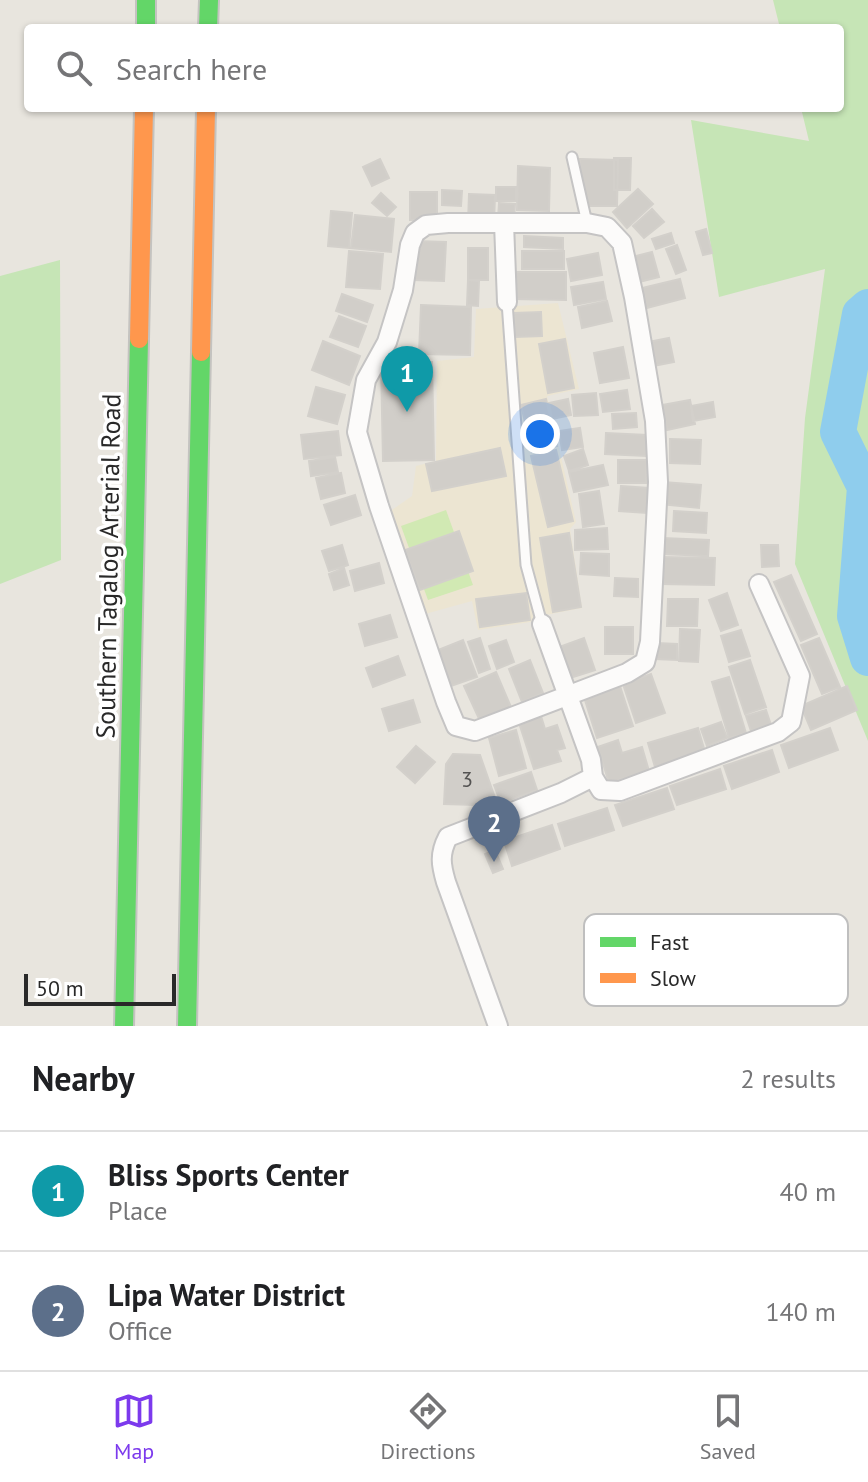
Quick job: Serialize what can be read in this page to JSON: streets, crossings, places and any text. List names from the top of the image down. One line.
{"streets":{"highway":["Southern Tagalog Arterial Road"]},"house_numbers":["3"],"legend":["Fast","Slow"],"scale_bar":"50 m","page":{"search":"Search here","pins":["1","2"],"scale":"50 m","heading":["Nearby","2 results"],"list":[{"mark":"1","name":"Bliss Sports Center","note":"Place","value":"40 m"},{"mark":"2","name":"Lipa Water District","note":"Office","value":"140 m"}],"nav":["Map","Directions","Saved"]}}
